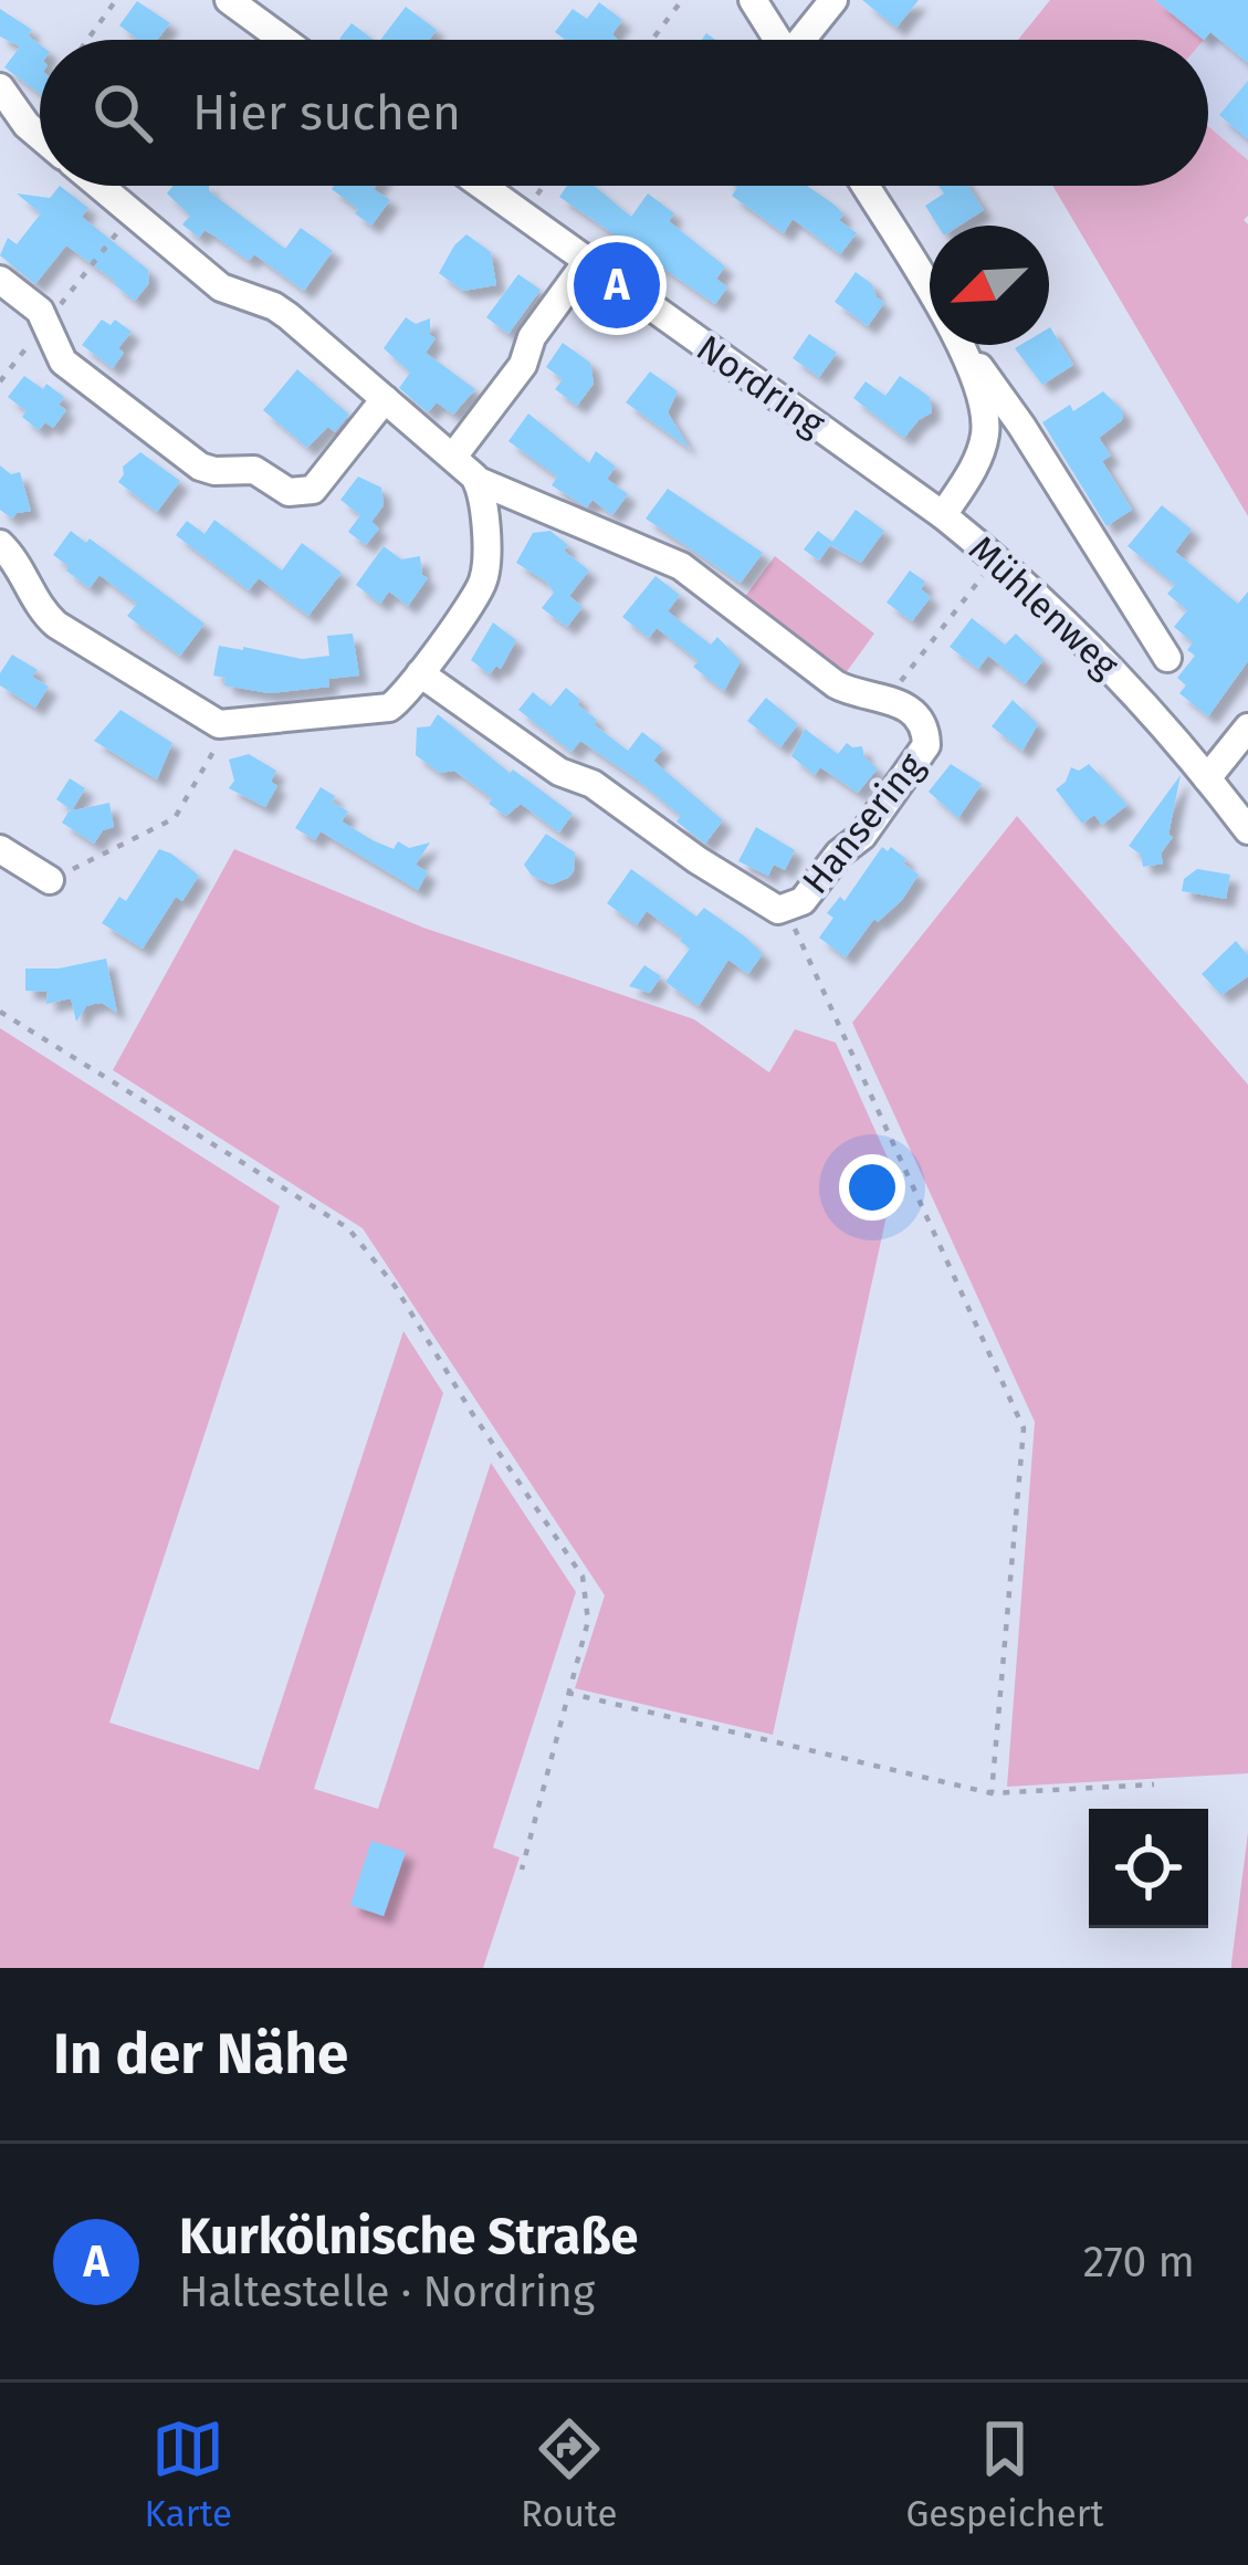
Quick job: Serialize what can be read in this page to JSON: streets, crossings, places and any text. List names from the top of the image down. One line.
{"streets":{"street":["Nordring","Mühlenweg","Hansering"]},"crossings":[["Nordring","Mühlenweg"]],"north":"bottom left","page":{"search":"Hier suchen","pins":"A","heading":"In der Nähe","list":[{"mark":"A","name":"Kurkölnische Straße","note":"Haltestelle · Nordring","value":"270 m"}],"nav":["Karte","Route","Gespeichert"]}}
